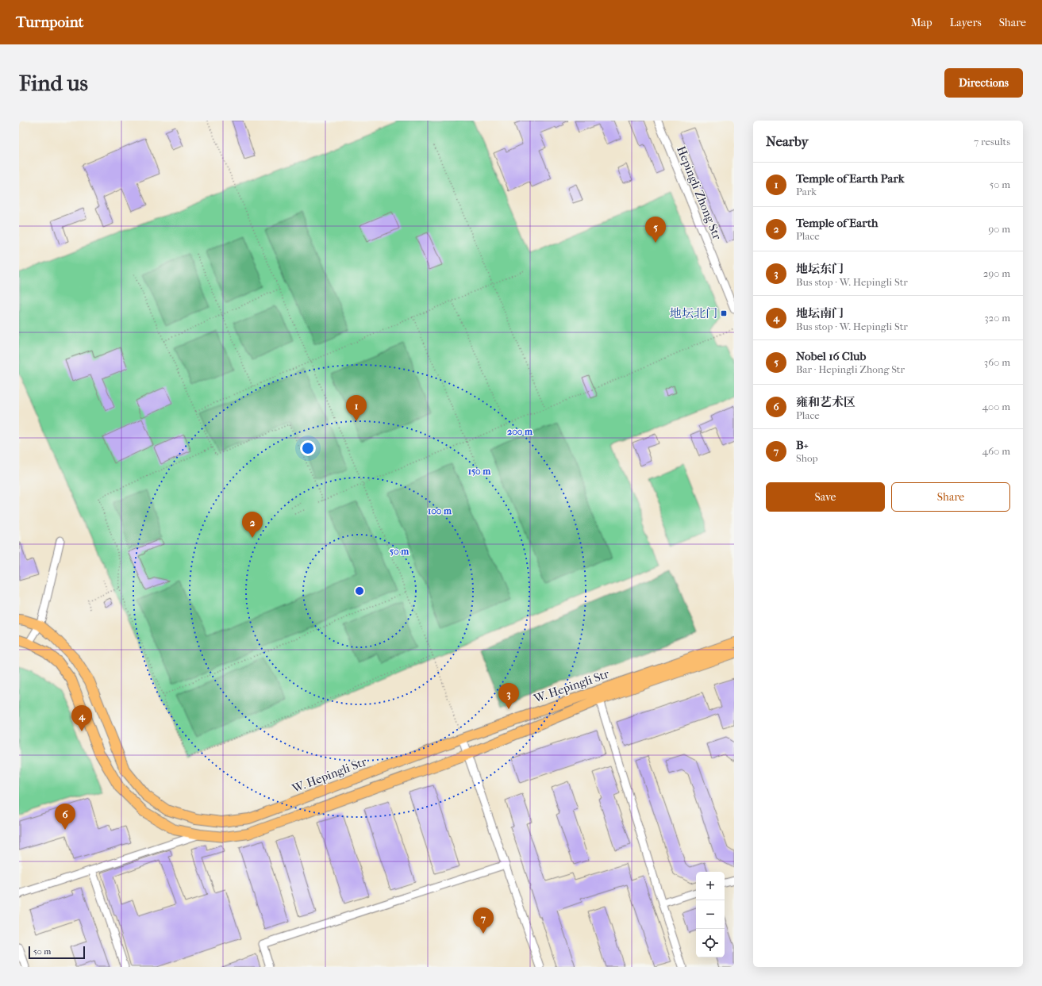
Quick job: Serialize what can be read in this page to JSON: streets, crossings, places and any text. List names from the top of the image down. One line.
{"streets":{"main road":["W. Hepingli Str"],"street":["Hepingli Zhong Str"]},"places":{"transit":["地坛北门"]},"scale_bar":"50 m","page":{"header":"Turnpoint","nav":["Map","Layers","Share"],"buttons":["Directions",["Save","Share"]],"title":"Find us","heading":["Nearby","7 results"],"list":[{"mark":"1","name":"Temple of Earth Park","note":"Park","value":"50 m"},{"mark":"2","name":"Temple of Earth","note":"Place","value":"90 m"},{"mark":"3","name":"地坛东门","note":"Bus stop · W. Hepingli Str","value":"290 m"},{"mark":"4","name":"地坛南门","note":"Bus stop · W. Hepingli Str","value":"320 m"},{"mark":"5","name":"Nobel 16 Club","note":"Bar · Hepingli Zhong Str","value":"360 m"},{"mark":"6","name":"雍和艺术区","note":"Place","value":"400 m"},{"mark":"7","name":"B+","note":"Shop","value":"460 m"}],"pins":["5","1","2","3","4","6","7"],"map_buttons":["+","−"],"scale":"50 m"},"rings":["200 m","150 m","100 m","50 m"]}
